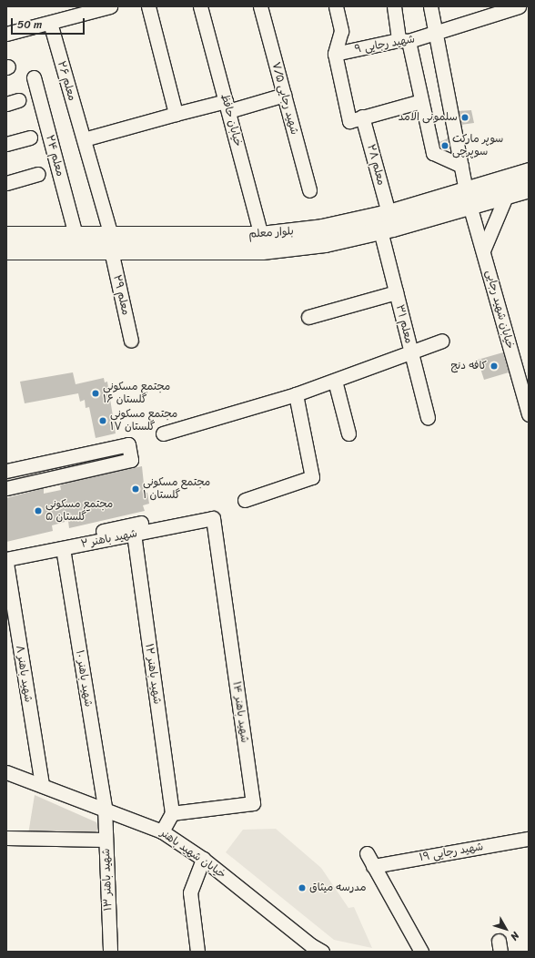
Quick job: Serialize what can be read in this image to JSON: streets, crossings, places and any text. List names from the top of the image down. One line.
{"streets":{"main road":["بلوار معلم"],"street":["شهید رجایی ۹","معلم ۲۶","شهید رجایی ۷/۵","خیابان حافظ","معلم ۲۴","معلم ۲۸","معلم ۲۹","خیابان شهید رجایی","معلم ۳۱","شهید باهنر ۲","شهید باهنر ۸","شهید باهنر ۱۲","شهید باهنر ۱۰","شهید باهنر ۱۴","شهید رجایی ۱۹","خیابان شهید باهنر","شهید باهنر ۱۳"]},"crossings":[["شهید رجایی ۹","خیابان شهید رجایی"],["معلم ۲۶","بلوار معلم"],["معلم ۲۶","معلم ۲۹"],["خیابان حافظ","بلوار معلم"],["معلم ۲۴","بلوار معلم"],["معلم ۲۸","بلوار معلم"],["بلوار معلم","معلم ۲۹"],["بلوار معلم","خیابان شهید رجایی"],["بلوار معلم","معلم ۳۱"],["شهید باهنر ۲","شهید باهنر ۱۲"],["شهید باهنر ۲","شهید باهنر ۱۰"],["شهید باهنر ۲","شهید باهنر ۱۴"],["شهید باهنر ۸","خیابان شهید باهنر"],["شهید باهنر ۱۲","شهید باهنر ۱۴"],["شهید باهنر ۱۰","خیابان شهید باهنر"],["شهید باهنر ۱۰","شهید باهنر ۱۳"],["خیابان شهید باهنر","شهید باهنر ۱۳"]],"places":["سلمونی الامد","سوپر مارکت سوپرچی","کافه دنج","مجتمع مسکونی گلستان ۱۶","مجتمع مسکونی گلستان ۱۷","مجتمع مسکونی گلستان ۱","مجتمع مسکونی گلستان ۵","مدرسه میثاق"],"scale_bar":"50 m","north":"bottom right"}
